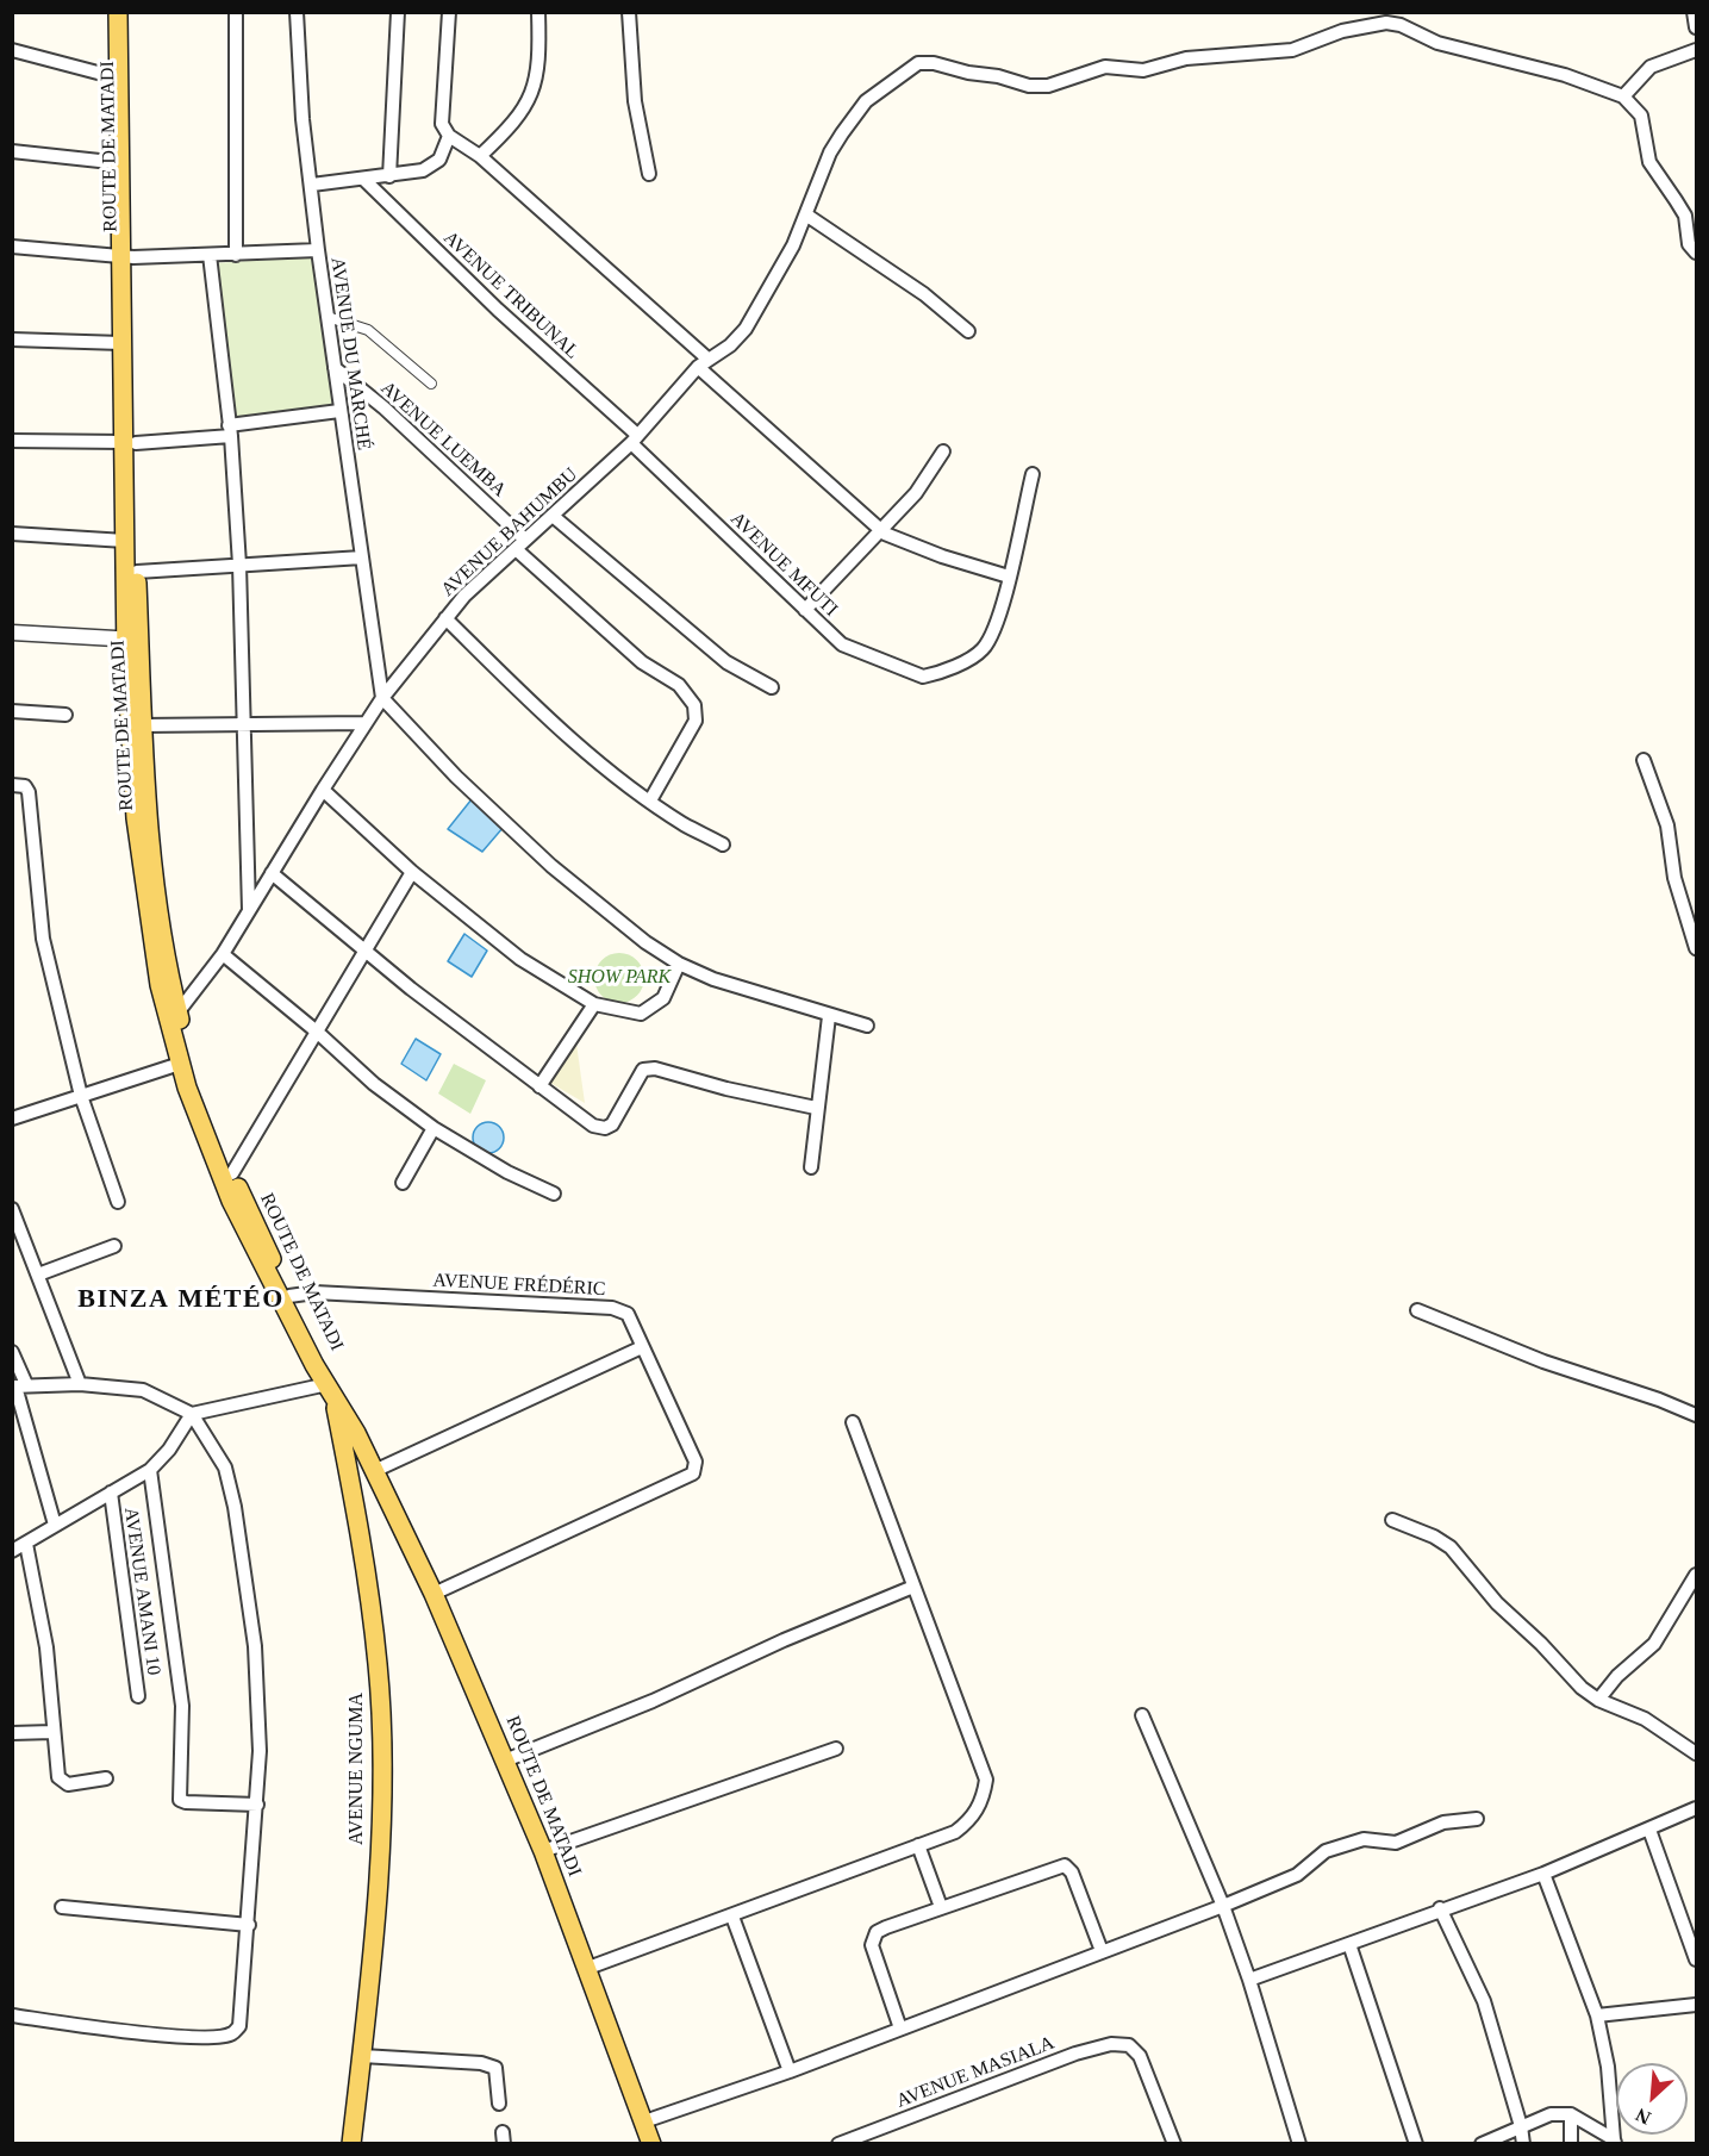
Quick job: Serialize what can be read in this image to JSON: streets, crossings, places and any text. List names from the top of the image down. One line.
{"streets":{"main road":["ROUTE DE MATADI","AVENUE NGUMA"],"street":["AVENUE TRIBUNAL","AVENUE DU MARCHÉ","AVENUE LUEMBA","AVENUE BAHUMBU","AVENUE MFUTI","AVENUE FRÉDÉRIC","AVENUE AMANI 10","AVENUE MASIALA"]},"crossings":[["ROUTE DE MATADI","AVENUE BAHUMBU"],["ROUTE DE MATADI","AVENUE FRÉDÉRIC"],["ROUTE DE MATADI","AVENUE NGUMA"],["AVENUE TRIBUNAL","AVENUE BAHUMBU"],["AVENUE TRIBUNAL","AVENUE MFUTI"],["AVENUE DU MARCHÉ","AVENUE LUEMBA"],["AVENUE DU MARCHÉ","AVENUE BAHUMBU"],["AVENUE LUEMBA","AVENUE BAHUMBU"],["AVENUE BAHUMBU","AVENUE MFUTI"]],"districts":["BINZA MÉTÉO"],"parks":["SHOW PARK"],"north":"bottom left"}
